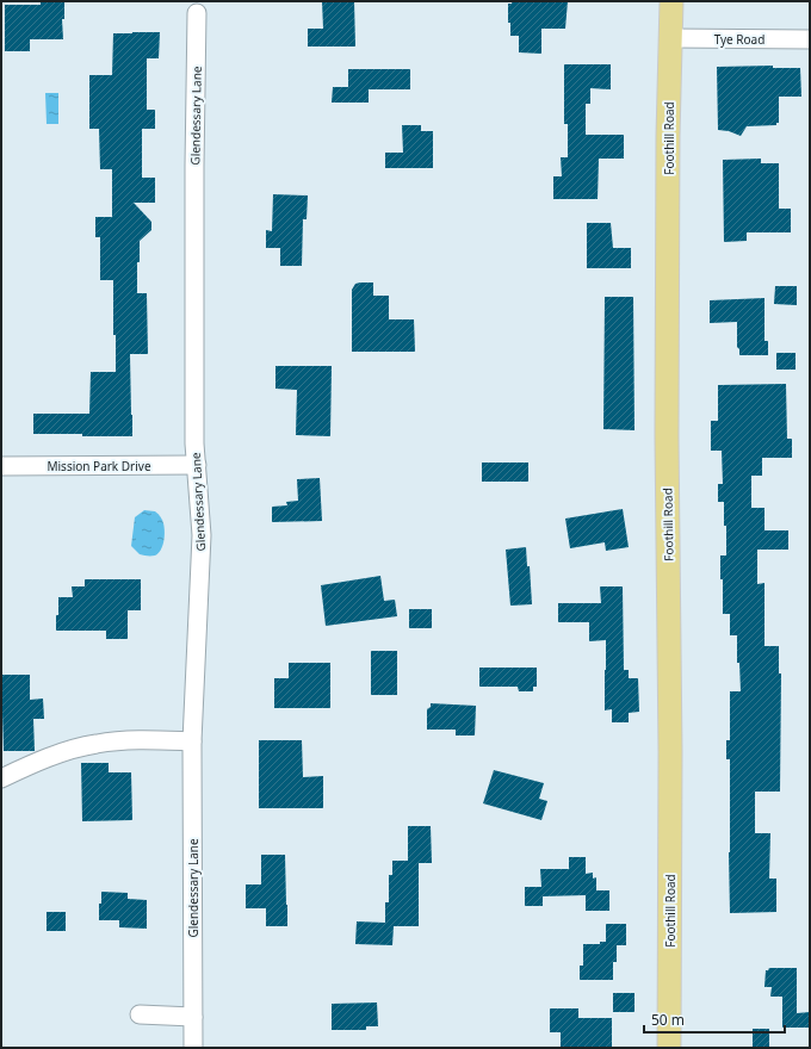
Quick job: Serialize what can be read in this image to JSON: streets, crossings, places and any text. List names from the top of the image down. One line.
{"streets":{"main road":["Foothill Road"],"street":["Tye Road","Glendessary Lane","Mission Park Drive"]},"crossings":[["Tye Road","Foothill Road"],["Glendessary Lane","Mission Park Drive"]],"scale_bar":"50 m"}
